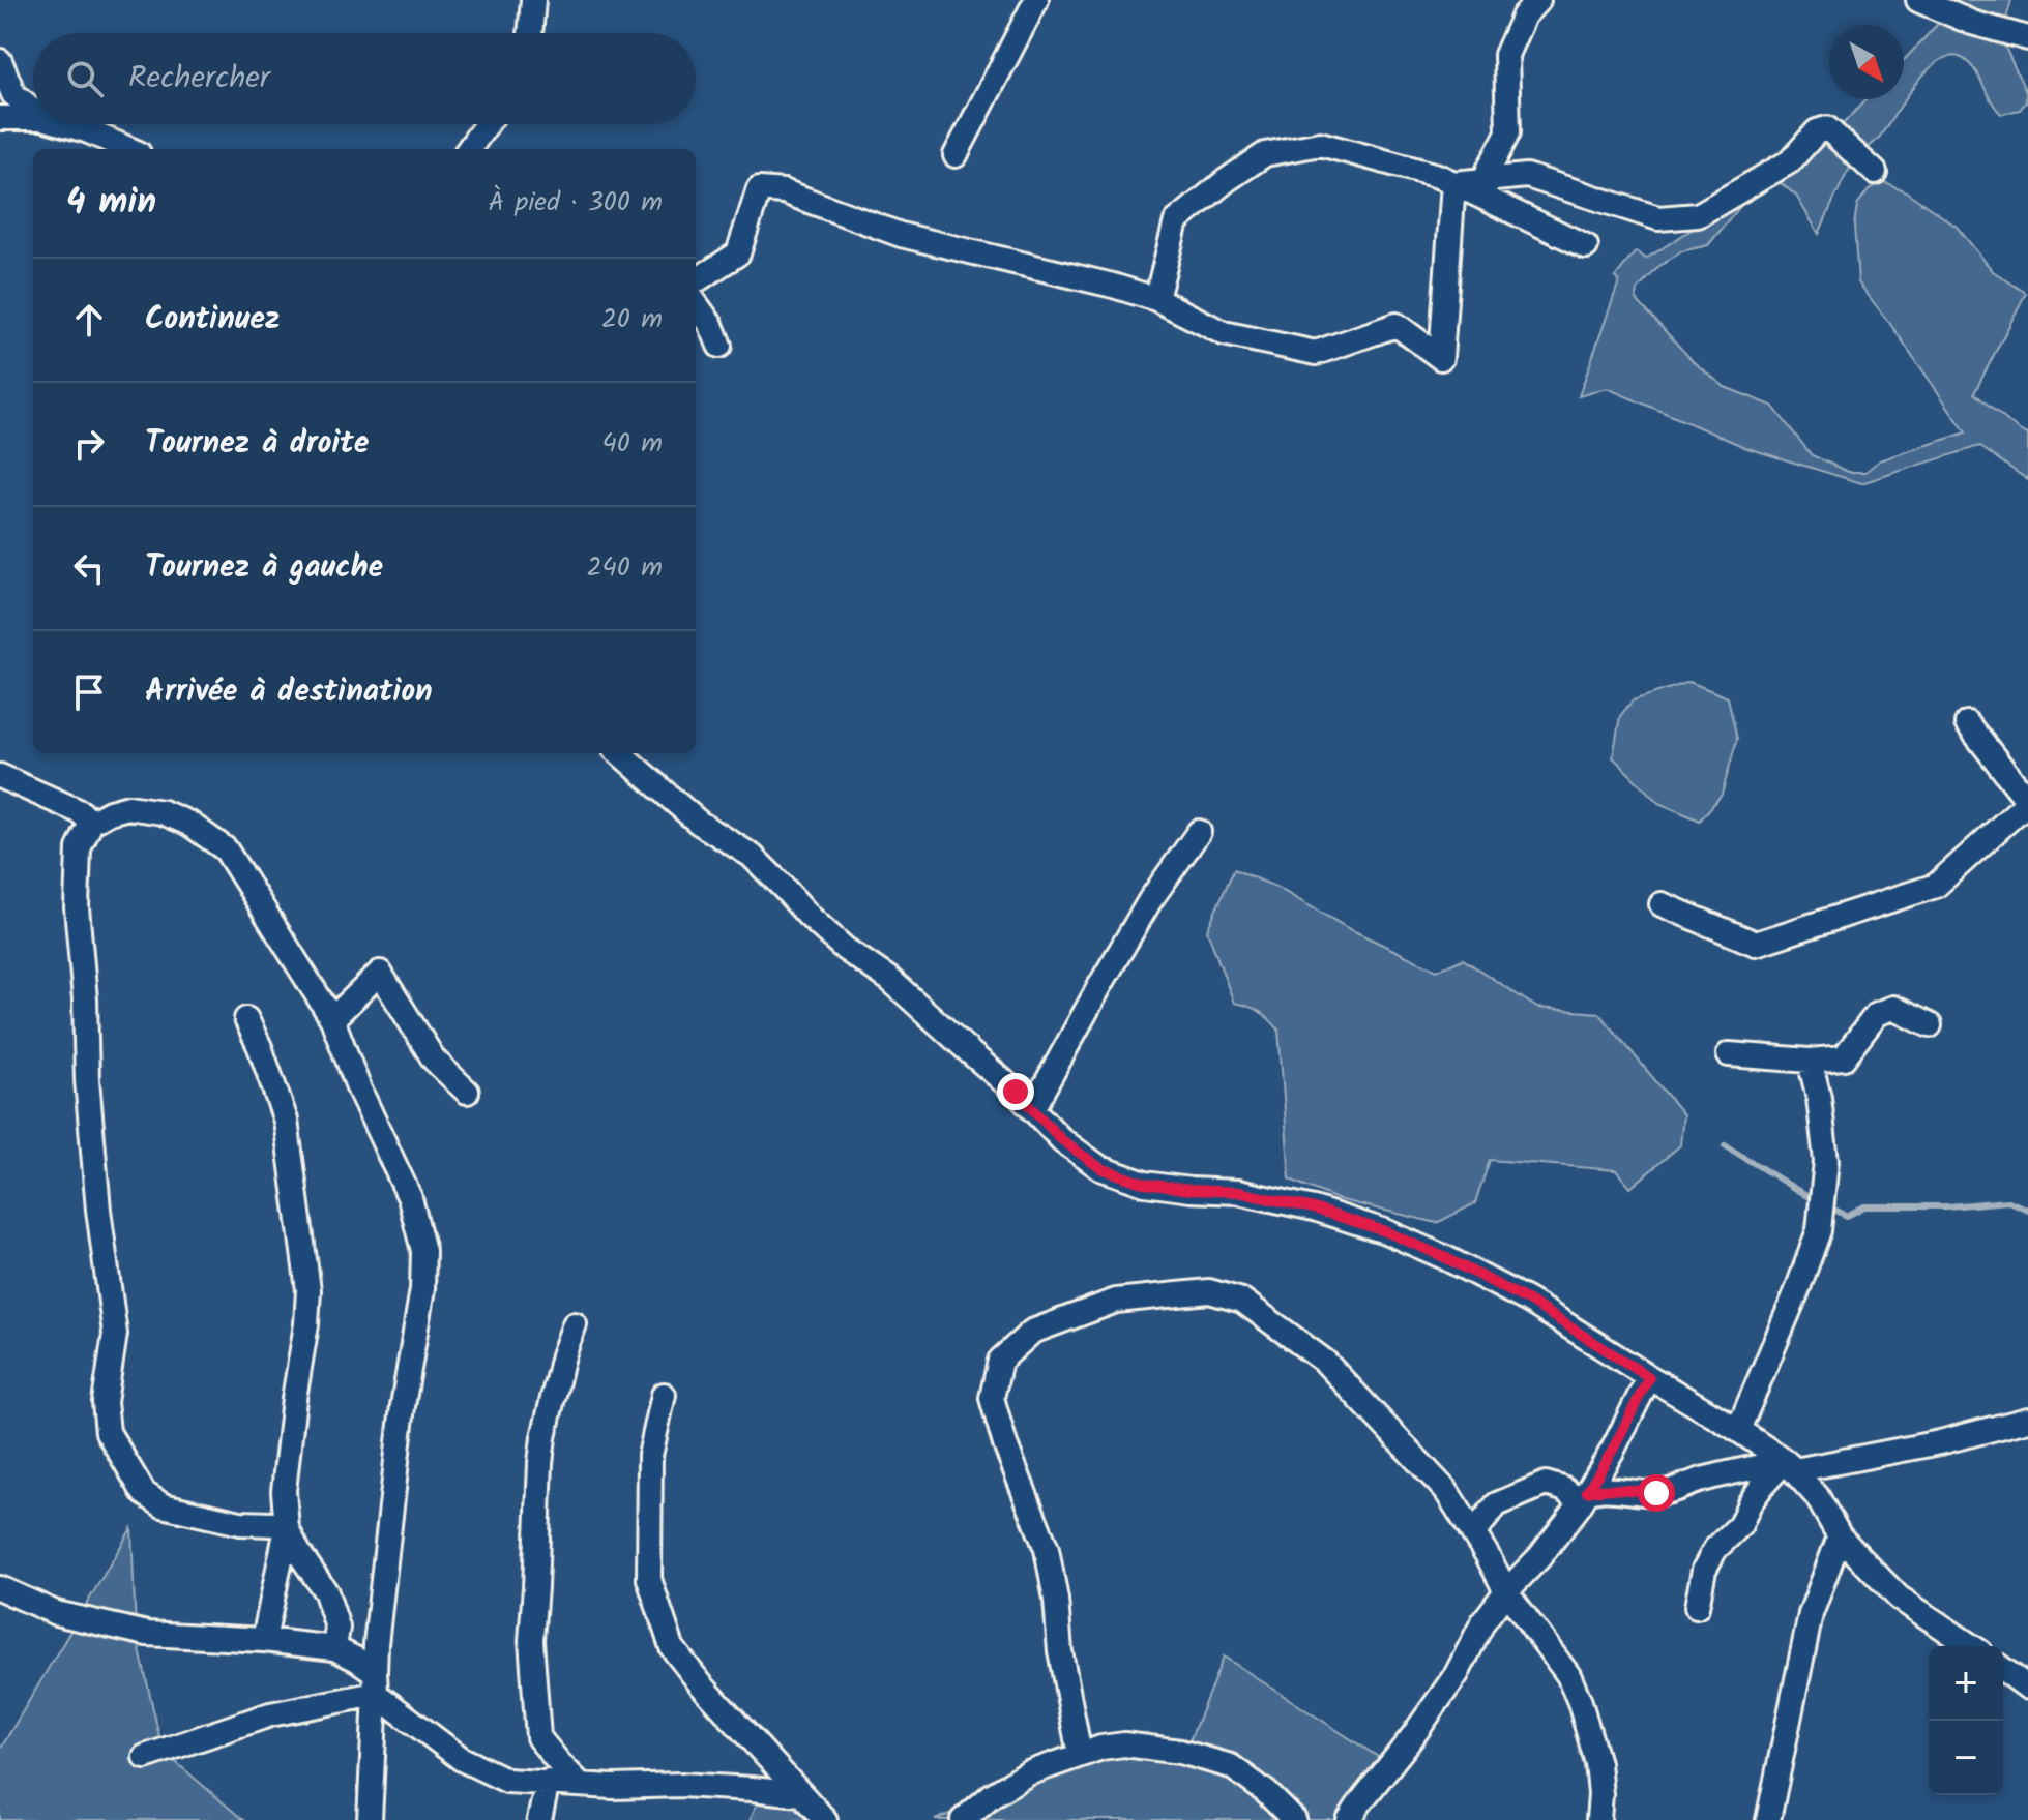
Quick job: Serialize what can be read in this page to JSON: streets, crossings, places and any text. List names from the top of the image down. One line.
{"north":"bottom right","page":{"search":"Rechercher","heading":["4 min","À pied · 300 m"],"list":[["Continuez","20 m"],["Tournez à droite","40 m"],["Tournez à gauche","240 m"],"Arrivée à destination"],"map_buttons":["+","−"]}}
